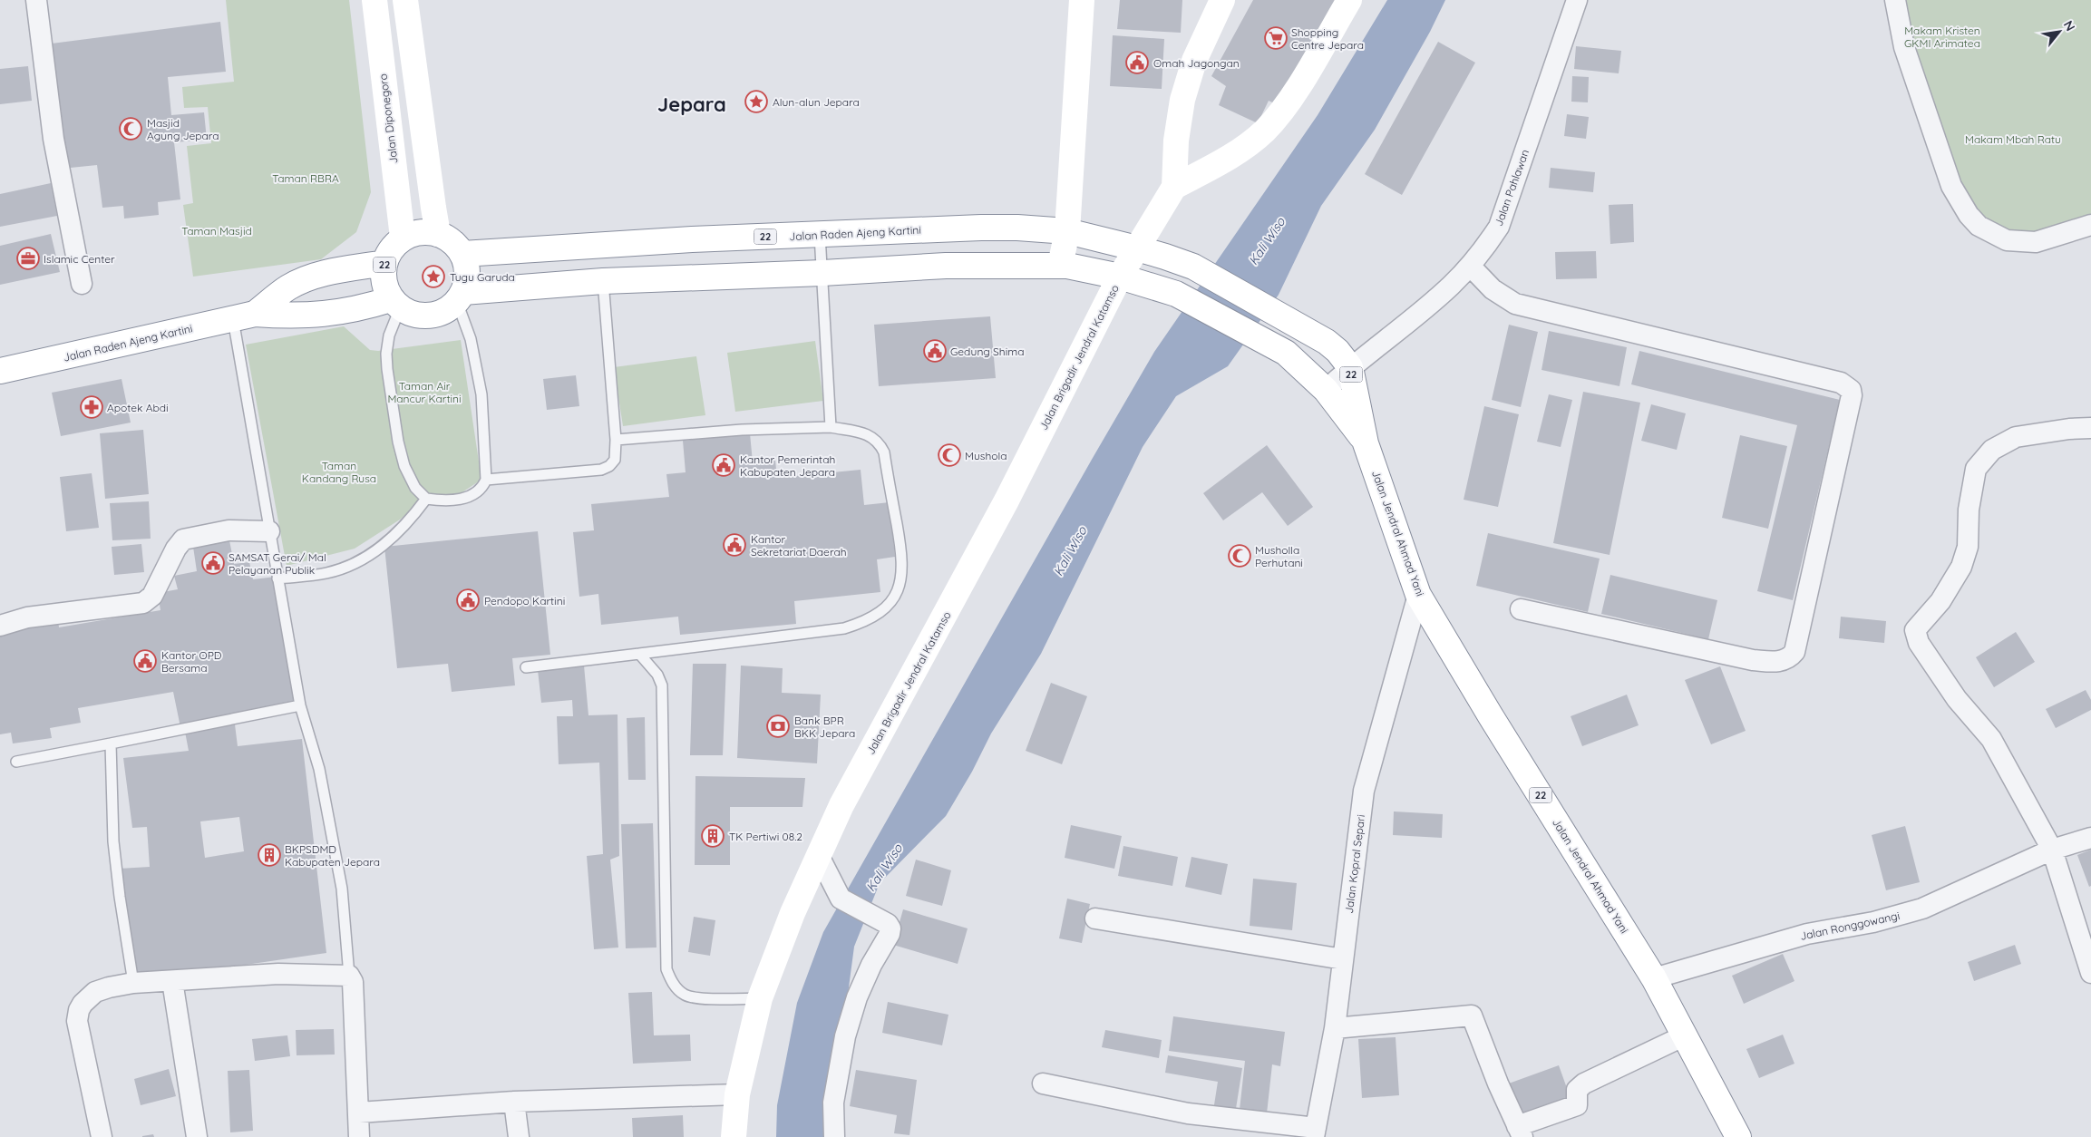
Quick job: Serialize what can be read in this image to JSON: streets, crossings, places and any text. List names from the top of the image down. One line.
{"streets":{"main road":["Jalan Diponegoro","Jalan Raden Ajeng Kartini","22","Jalan Brigadir Jendral Katamso","Jalan Jendral Ahmad Yani"],"street":["Jalan Pahlawan","Jalan Kopral Separi","Jalan Ronggowangi"]},"crossings":[["Jalan Diponegoro","Jalan Raden Ajeng Kartini"],["Jalan Diponegoro","22"],["Jalan Pahlawan","Jalan Jendral Ahmad Yani"],["Jalan Raden Ajeng Kartini","22"],["Jalan Raden Ajeng Kartini","Jalan Brigadir Jendral Katamso"],["Jalan Raden Ajeng Kartini","Jalan Jendral Ahmad Yani"],["22","Jalan Brigadir Jendral Katamso"],["22","Jalan Jendral Ahmad Yani"],["Jalan Brigadir Jendral Katamso","Jalan Jendral Ahmad Yani"],["Jalan Jendral Ahmad Yani","Jalan Kopral Separi"],["Jalan Jendral Ahmad Yani","Jalan Ronggowangi"]],"districts":["Jepara"],"water":["Kali Wiso"],"parks":["Makam Kristen GKMI Arimatea","Makam Mbah Ratu","Taman RBRA","Taman Masjid","Taman Air Mancur Kartini","Taman Kandang Rusa"],"places":{"supermarket":["Shopping Centre Jepara"],"public building":["Omah Jagongan","Gedung Shima","Kantor Pemerintah Kabupaten Jepara","Kantor Sekretariat Daerah","SAMSAT Gerai/ Mal Pelayanan Publik","Pendopo Kartini","Kantor OPD Bersama"],"place":["Alun-alun Jepara","Tugu Garuda"],"mosque":["Masjid Agung Jepara","Mushola","Musholla Perhutani"],"office":["Islamic Center"],"pharmacy":["Apotek Abdi"],"bank":["Bank BPR BKK Jepara"],"building":["TK Pertiwi 08.2","BKPSDMD Kabupaten Jepara"]},"north":"top right"}
